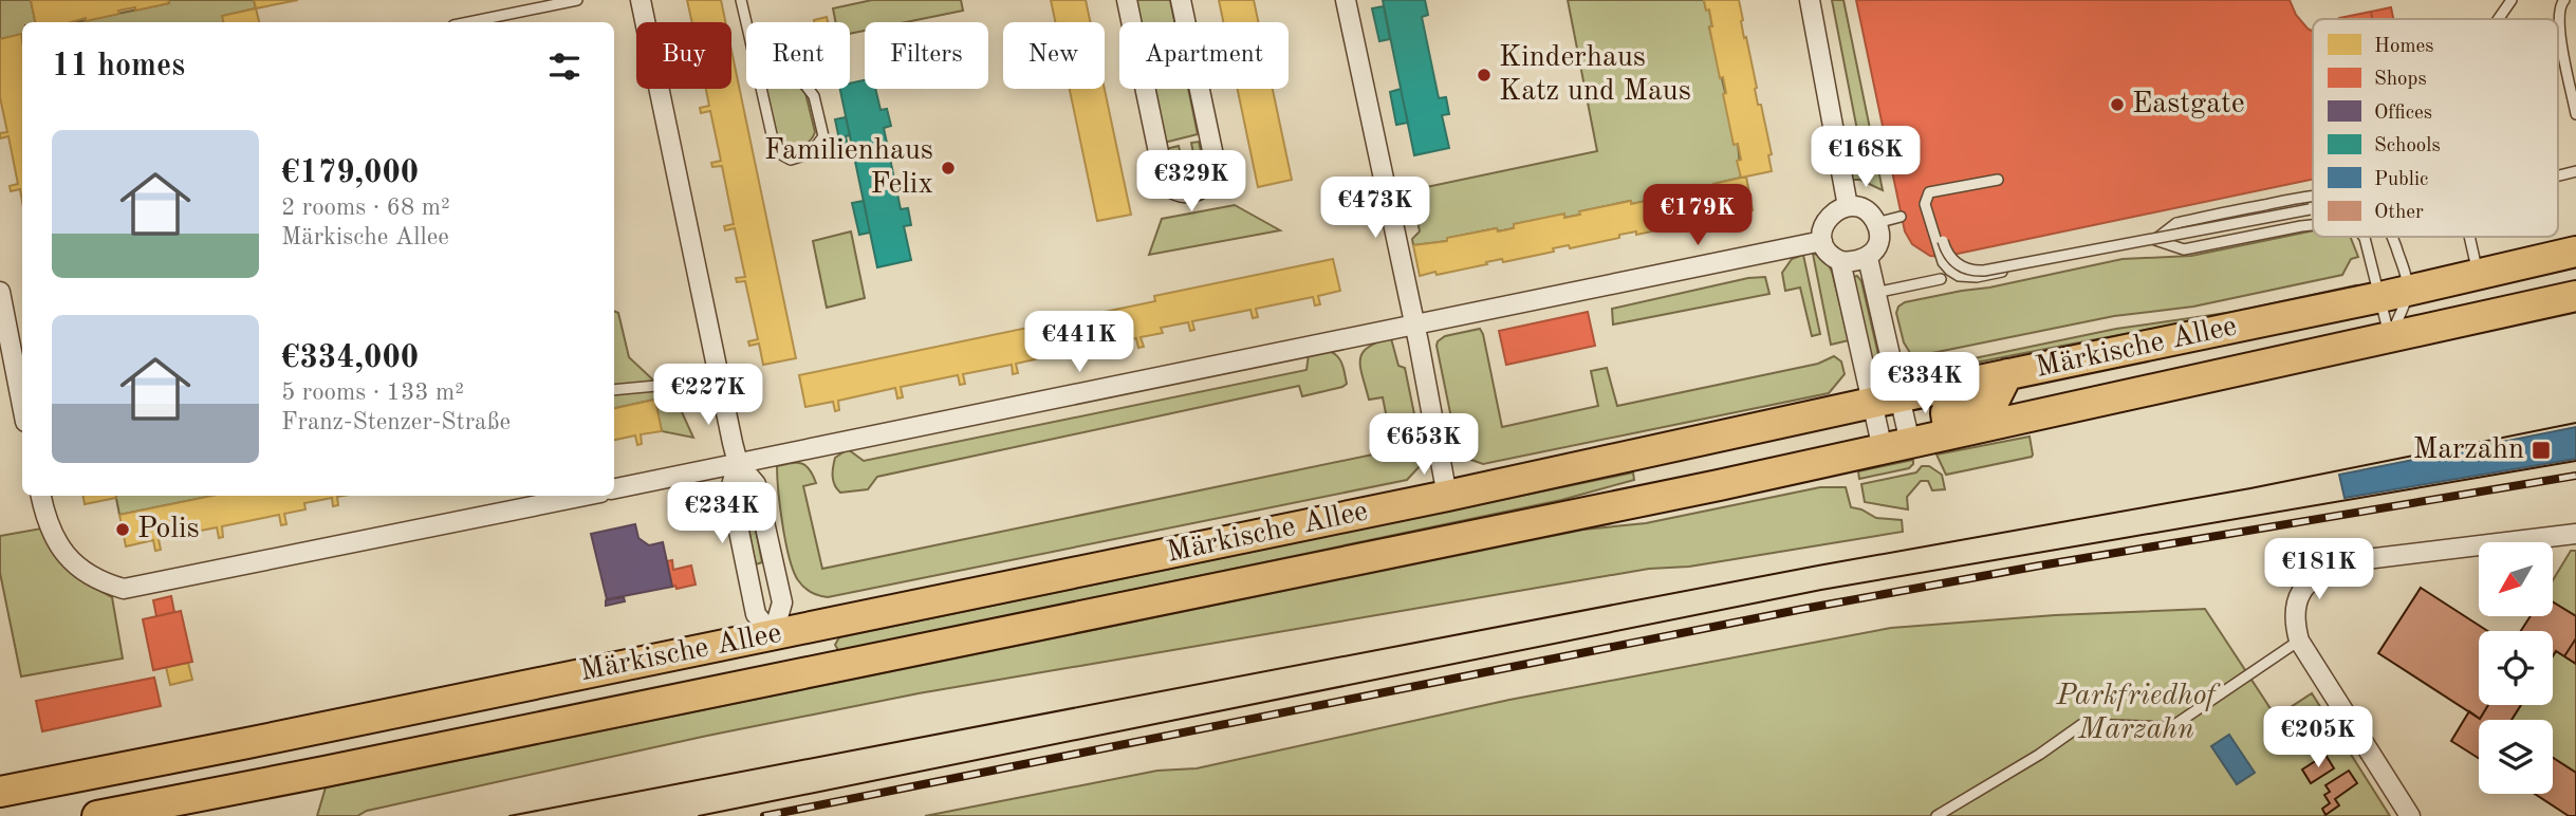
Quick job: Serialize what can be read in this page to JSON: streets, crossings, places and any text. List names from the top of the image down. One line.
{"streets":{"main road":["Märkische Allee"]},"parks":["Parkfriedhof Marzahn"],"places":{"other":["Kinderhaus Katz und Maus","Eastgate","Familienhaus Felix","Polis"],"transit":["Marzahn"]},"legend":["Homes","Shops","Offices","Schools","Public","Other"],"north":"bottom left","page":{"chip":["Buy","Rent","Filters","New","Apartment"],"heading":"11 homes","list":[{"name":"€179,000","note":"2 rooms · 68 m² · Märkische Allee"},{"name":"€334,000","note":"5 rooms · 133 m² · Franz-Stenzer-Straße"}],"price":["€168K","€329K","€473K","€179K","€441K","€334K","€227K","€653K","€234K","€181K","€205K"]}}
